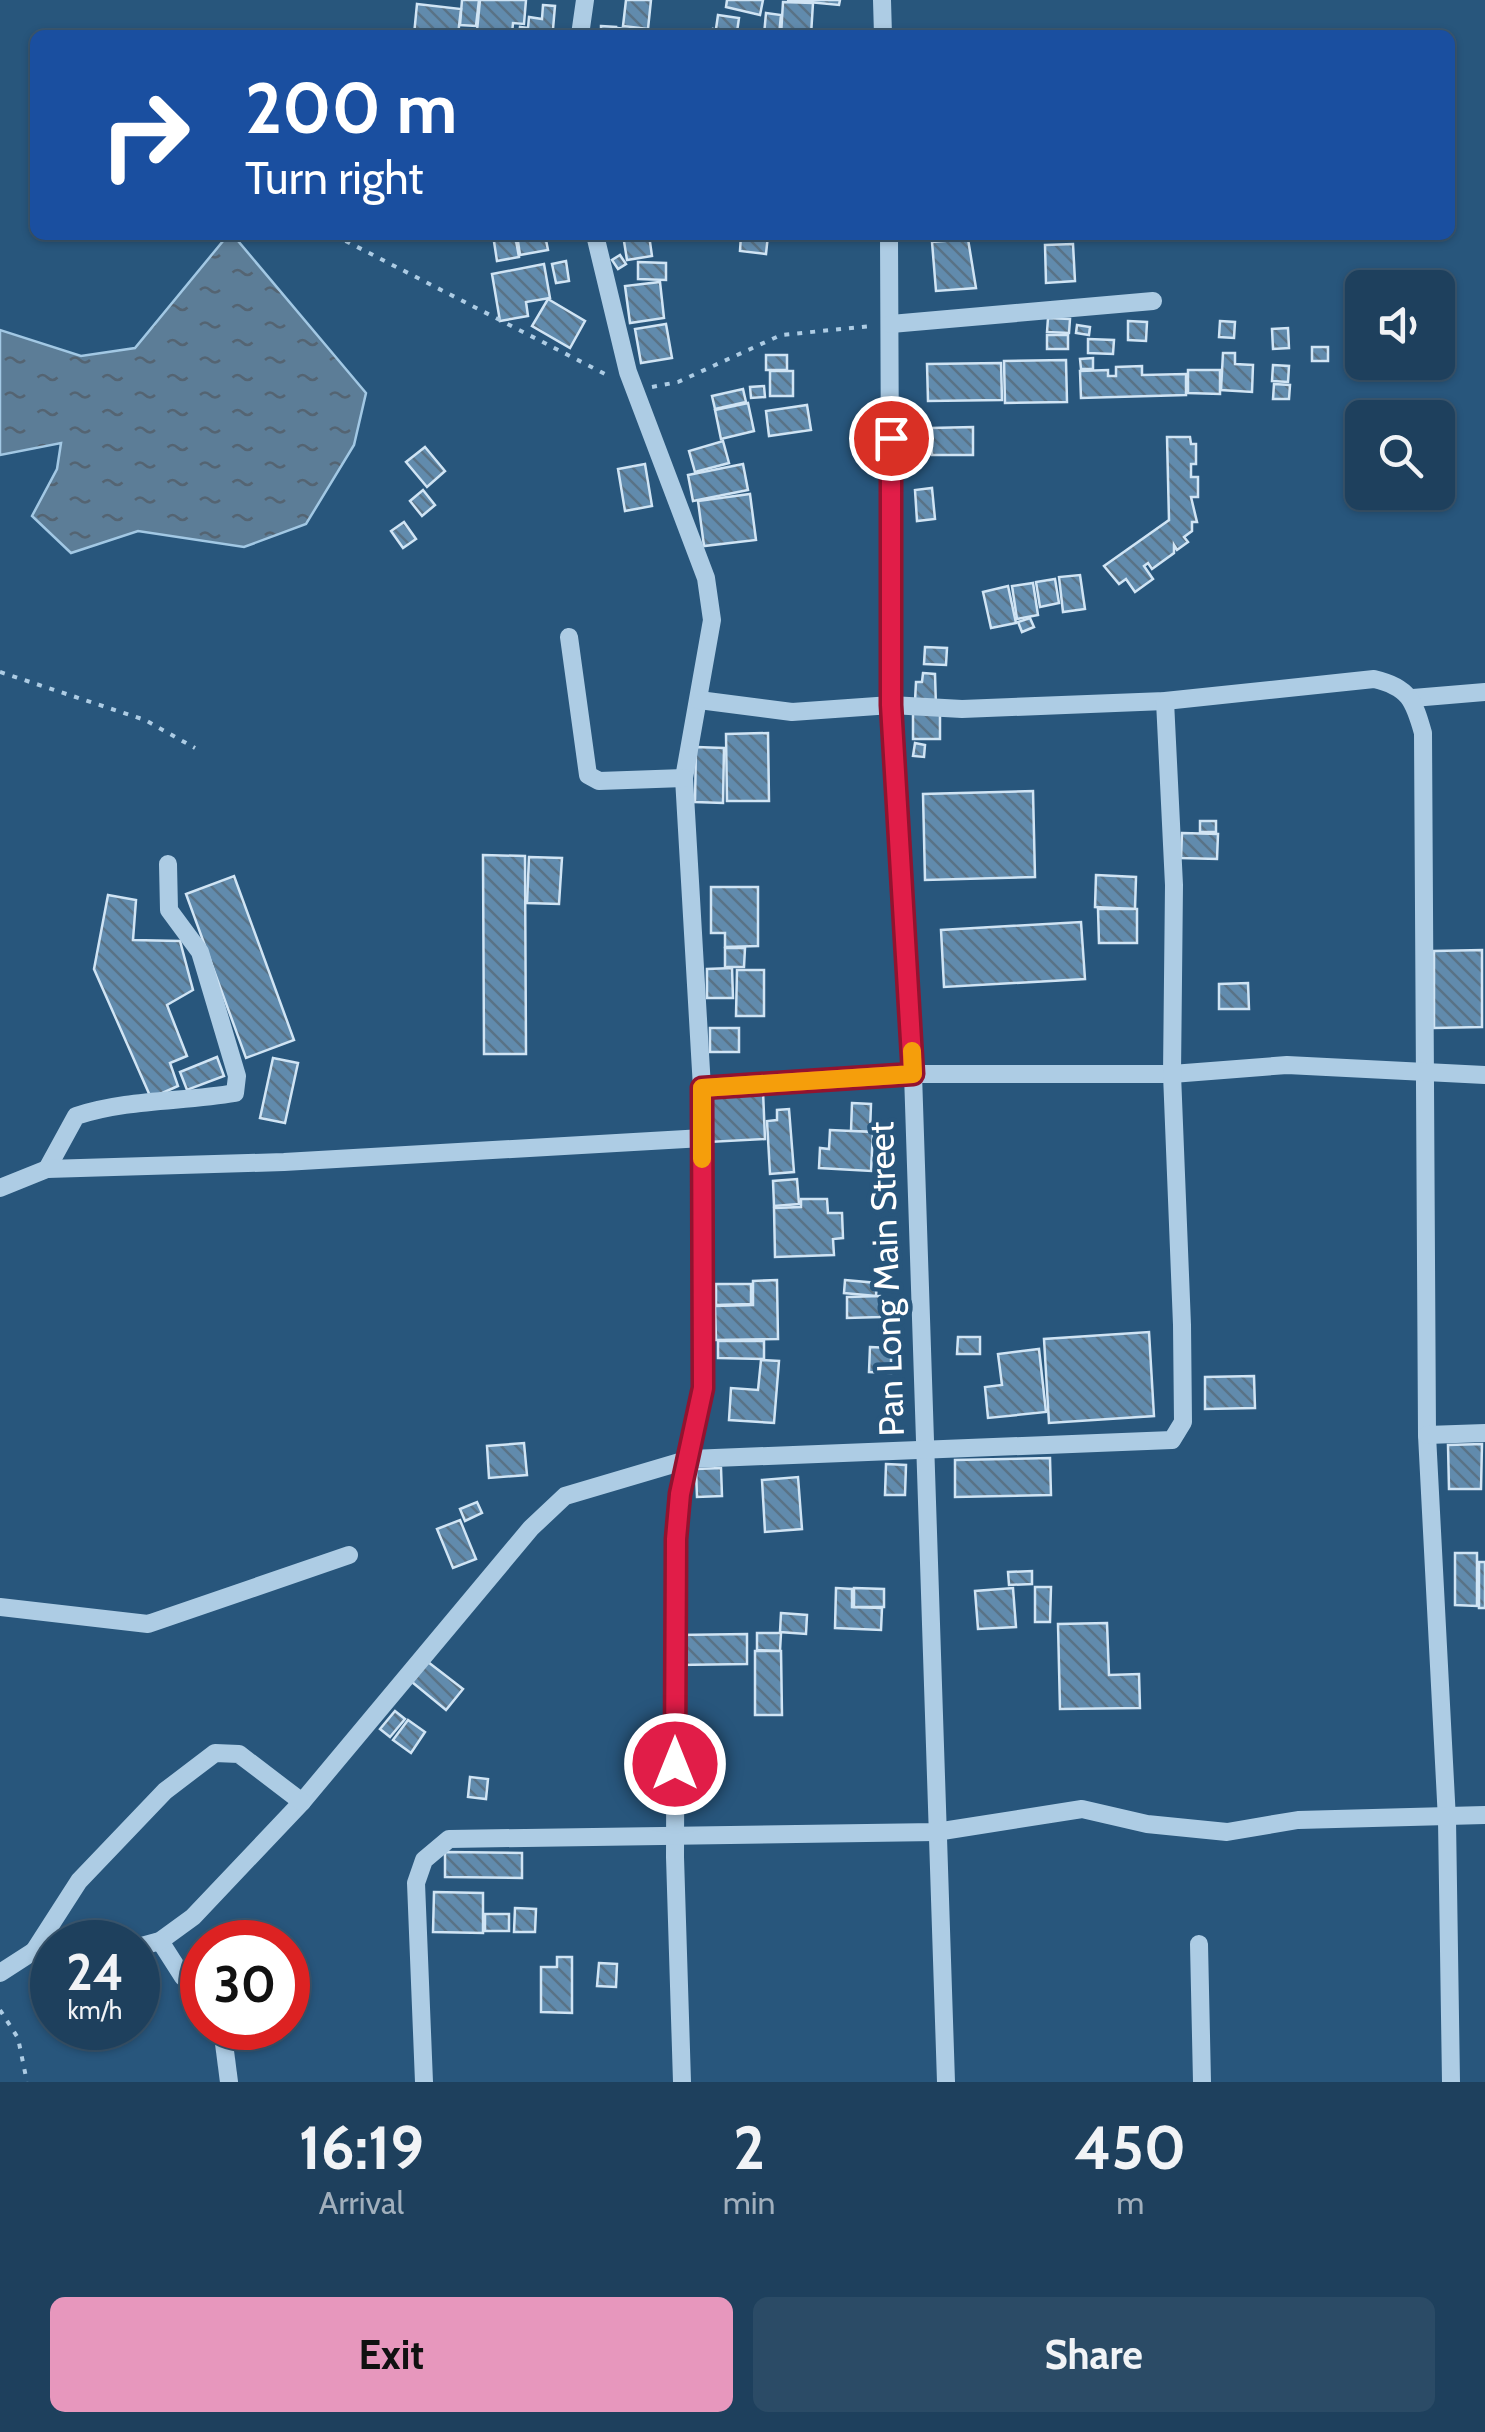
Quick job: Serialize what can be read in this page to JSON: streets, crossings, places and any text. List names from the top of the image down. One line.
{"streets":{"street":["Pan Long Main Street"]},"page":{"turn":["200 m","Turn right"],"speed":"24 km/h","limit":"30","eta":["16:19","Arrival","2","min","450","m"],"buttons":["Exit","Share"]}}
